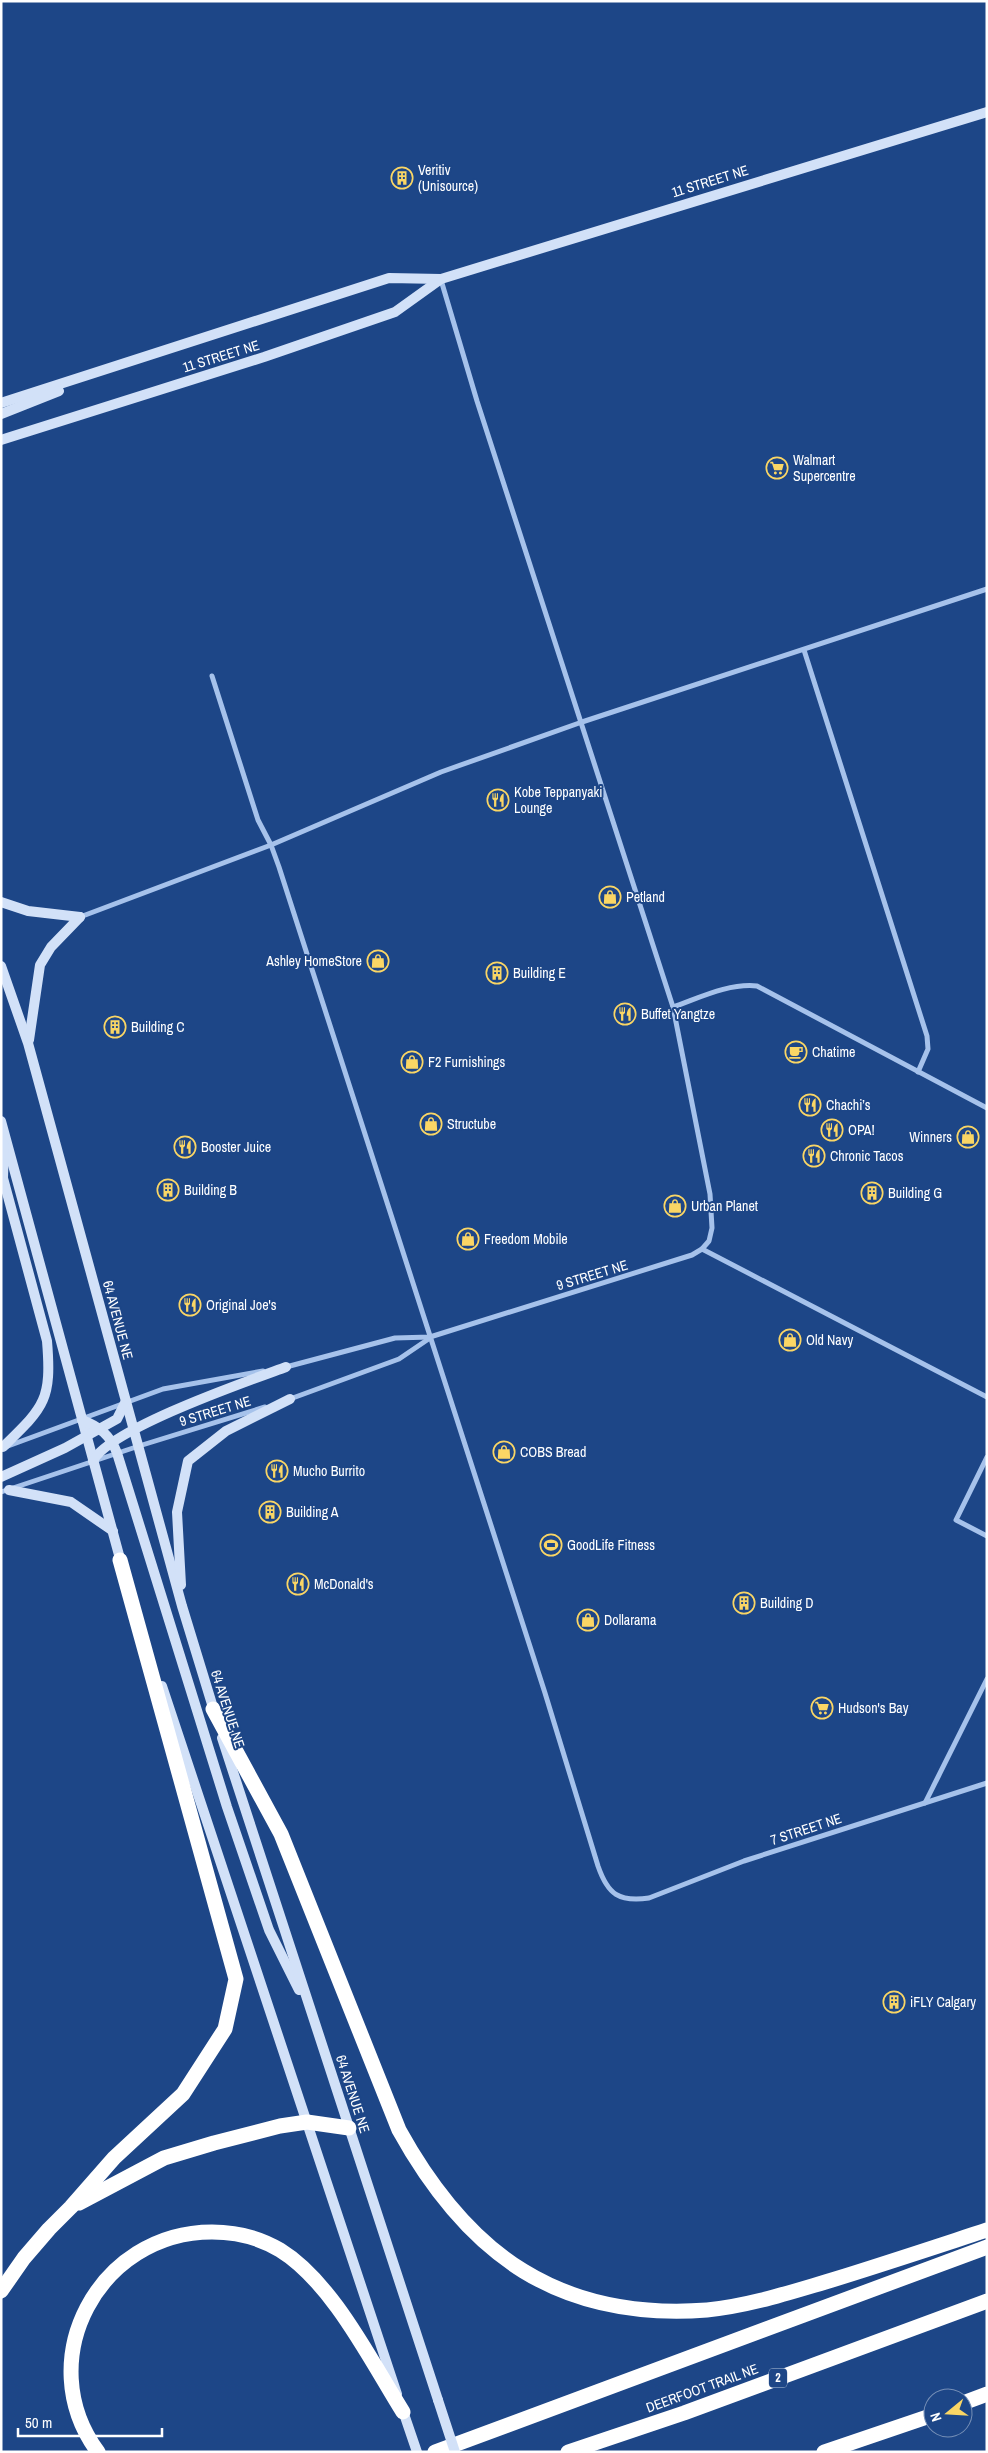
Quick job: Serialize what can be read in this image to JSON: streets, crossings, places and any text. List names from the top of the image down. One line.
{"streets":{"highway":["2","DEERFOOT TRAIL NE"],"street":["11 STREET NE","9 STREET NE","64 AVENUE NE","7 STREET NE"]},"crossings":[["9 STREET NE","64 AVENUE NE"],["9 STREET NE","7 STREET NE"]],"places":{"building":["Veritiv (Unisource)","Building E","Building C","Building B","Building G","Building A","Building D","iFLY Calgary"],"supermarket":["Walmart Supercentre","Hudson's Bay"],"restaurant":["Kobe Teppanyaki Lounge","Buffet Yangtze","Chachi’s","OPA!","Booster Juice","Chronic Tacos","Original Joe's","Mucho Burrito","McDonald's"],"shop":["Petland","Ashley HomeStore","F2 Furnishings","Structube","Winners","Urban Planet","Freedom Mobile","Old Navy","COBS Bread","Dollarama"],"cafe":["Chatime"],"sports":["GoodLife Fitness"]},"scale_bar":"50 m","north":"left"}
